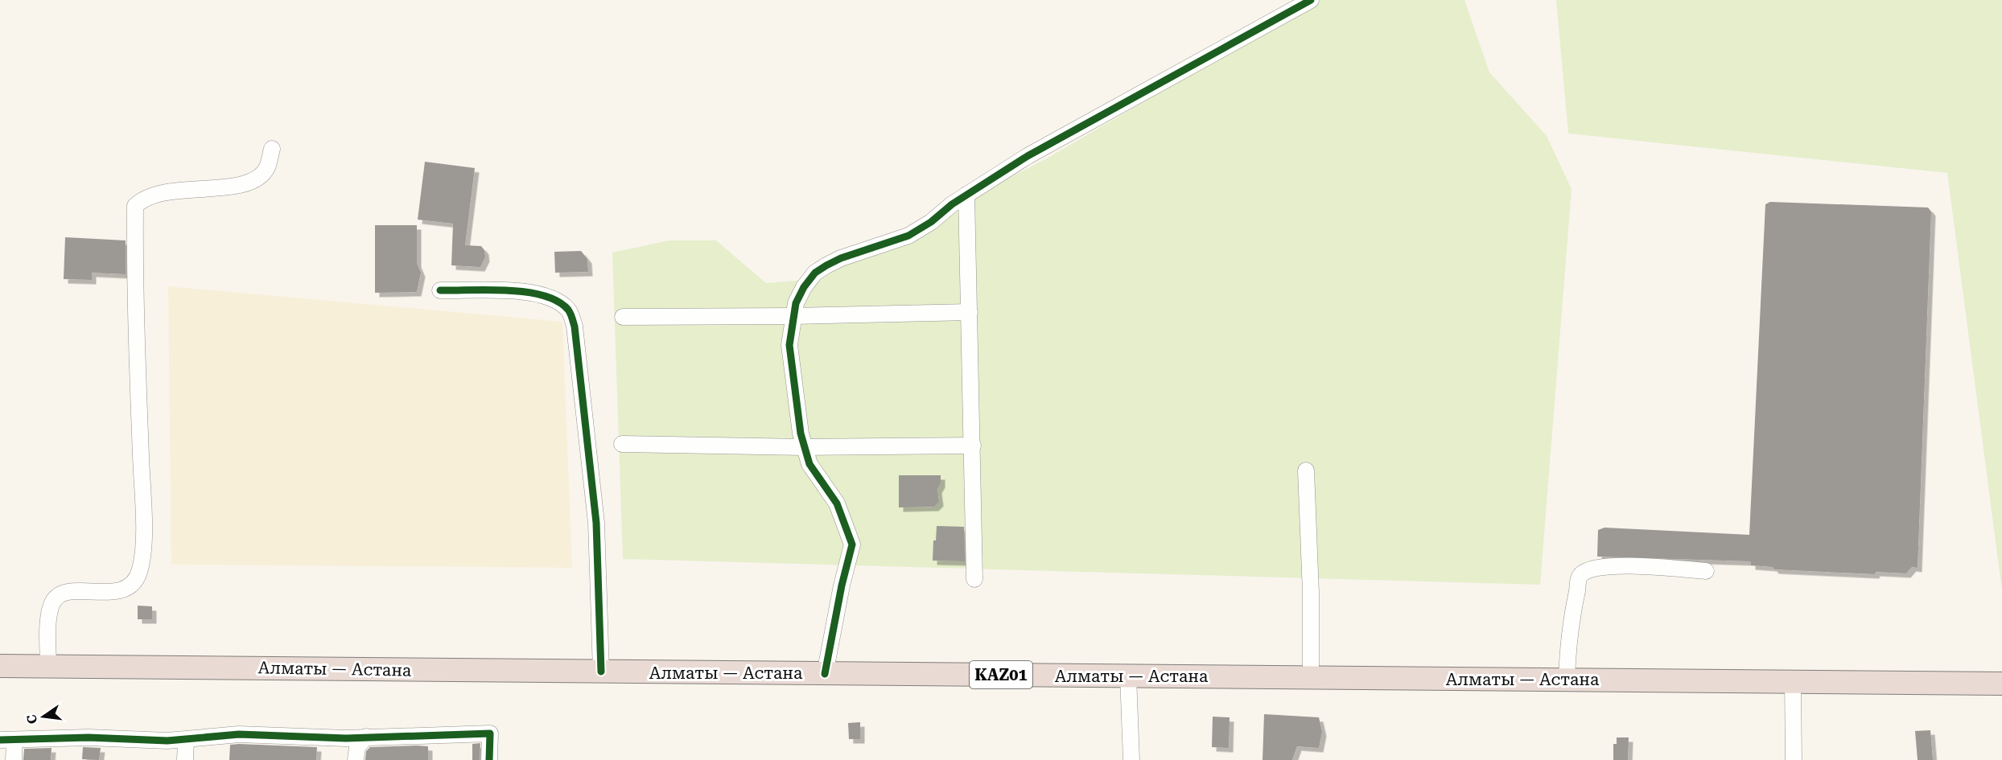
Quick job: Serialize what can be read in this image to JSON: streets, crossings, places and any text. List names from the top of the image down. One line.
{"streets":{"highway":["Алматы — Астана","KАZ01"]},"north":"left"}
